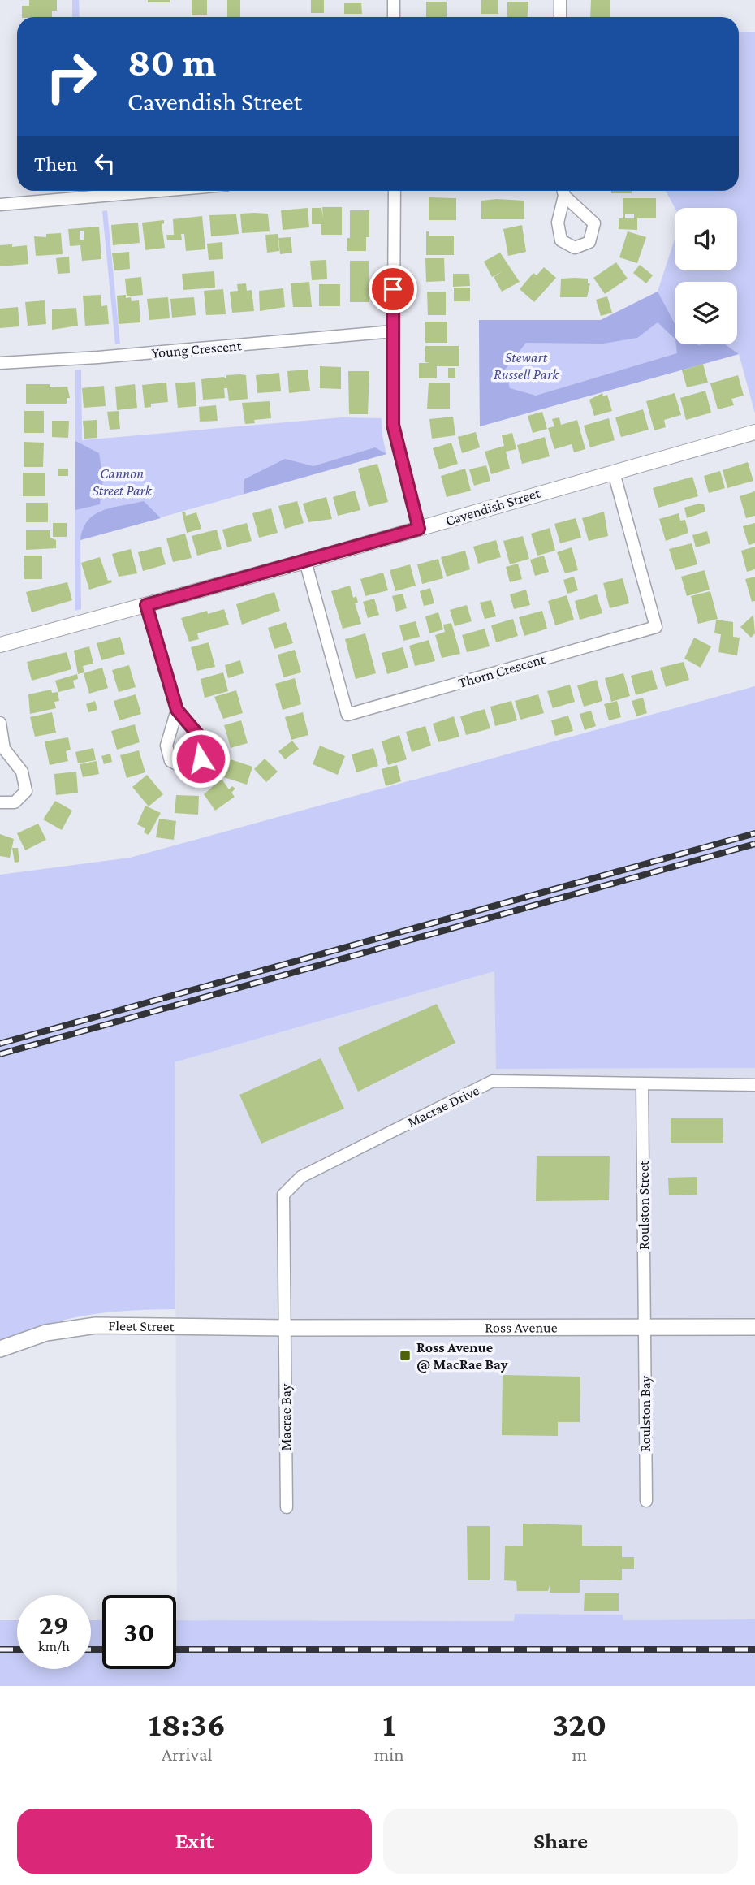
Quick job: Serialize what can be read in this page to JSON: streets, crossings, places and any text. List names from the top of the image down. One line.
{"streets":{"main road":["Fleet Street","Ross Avenue"],"street":["Young Crescent","Cavendish Street","Thorn Crescent","Macrae Drive","Roulston Street","Roulston Bay","Macrae Bay"]},"crossings":[["Cavendish Street","Thorn Crescent"],["Macrae Drive","Roulston Street"],["Macrae Drive","Fleet Street"],["Macrae Drive","Ross Avenue"],["Macrae Drive","Macrae Bay"],["Roulston Street","Ross Avenue"],["Roulston Street","Roulston Bay"],["Fleet Street","Ross Avenue"],["Fleet Street","Macrae Bay"],["Ross Avenue","Roulston Bay"],["Ross Avenue","Macrae Bay"]],"parks":["Stewart Russell Park","Cannon Street Park"],"places":{"transit":["Ross Avenue @ MacRae Bay"]},"page":{"turn":["80 m","Cavendish Street"],"then":"Then","speed":"29 km/h","limit":"30","eta":["18:36","Arrival","1","min","320","m"],"buttons":["Exit","Share"]}}
